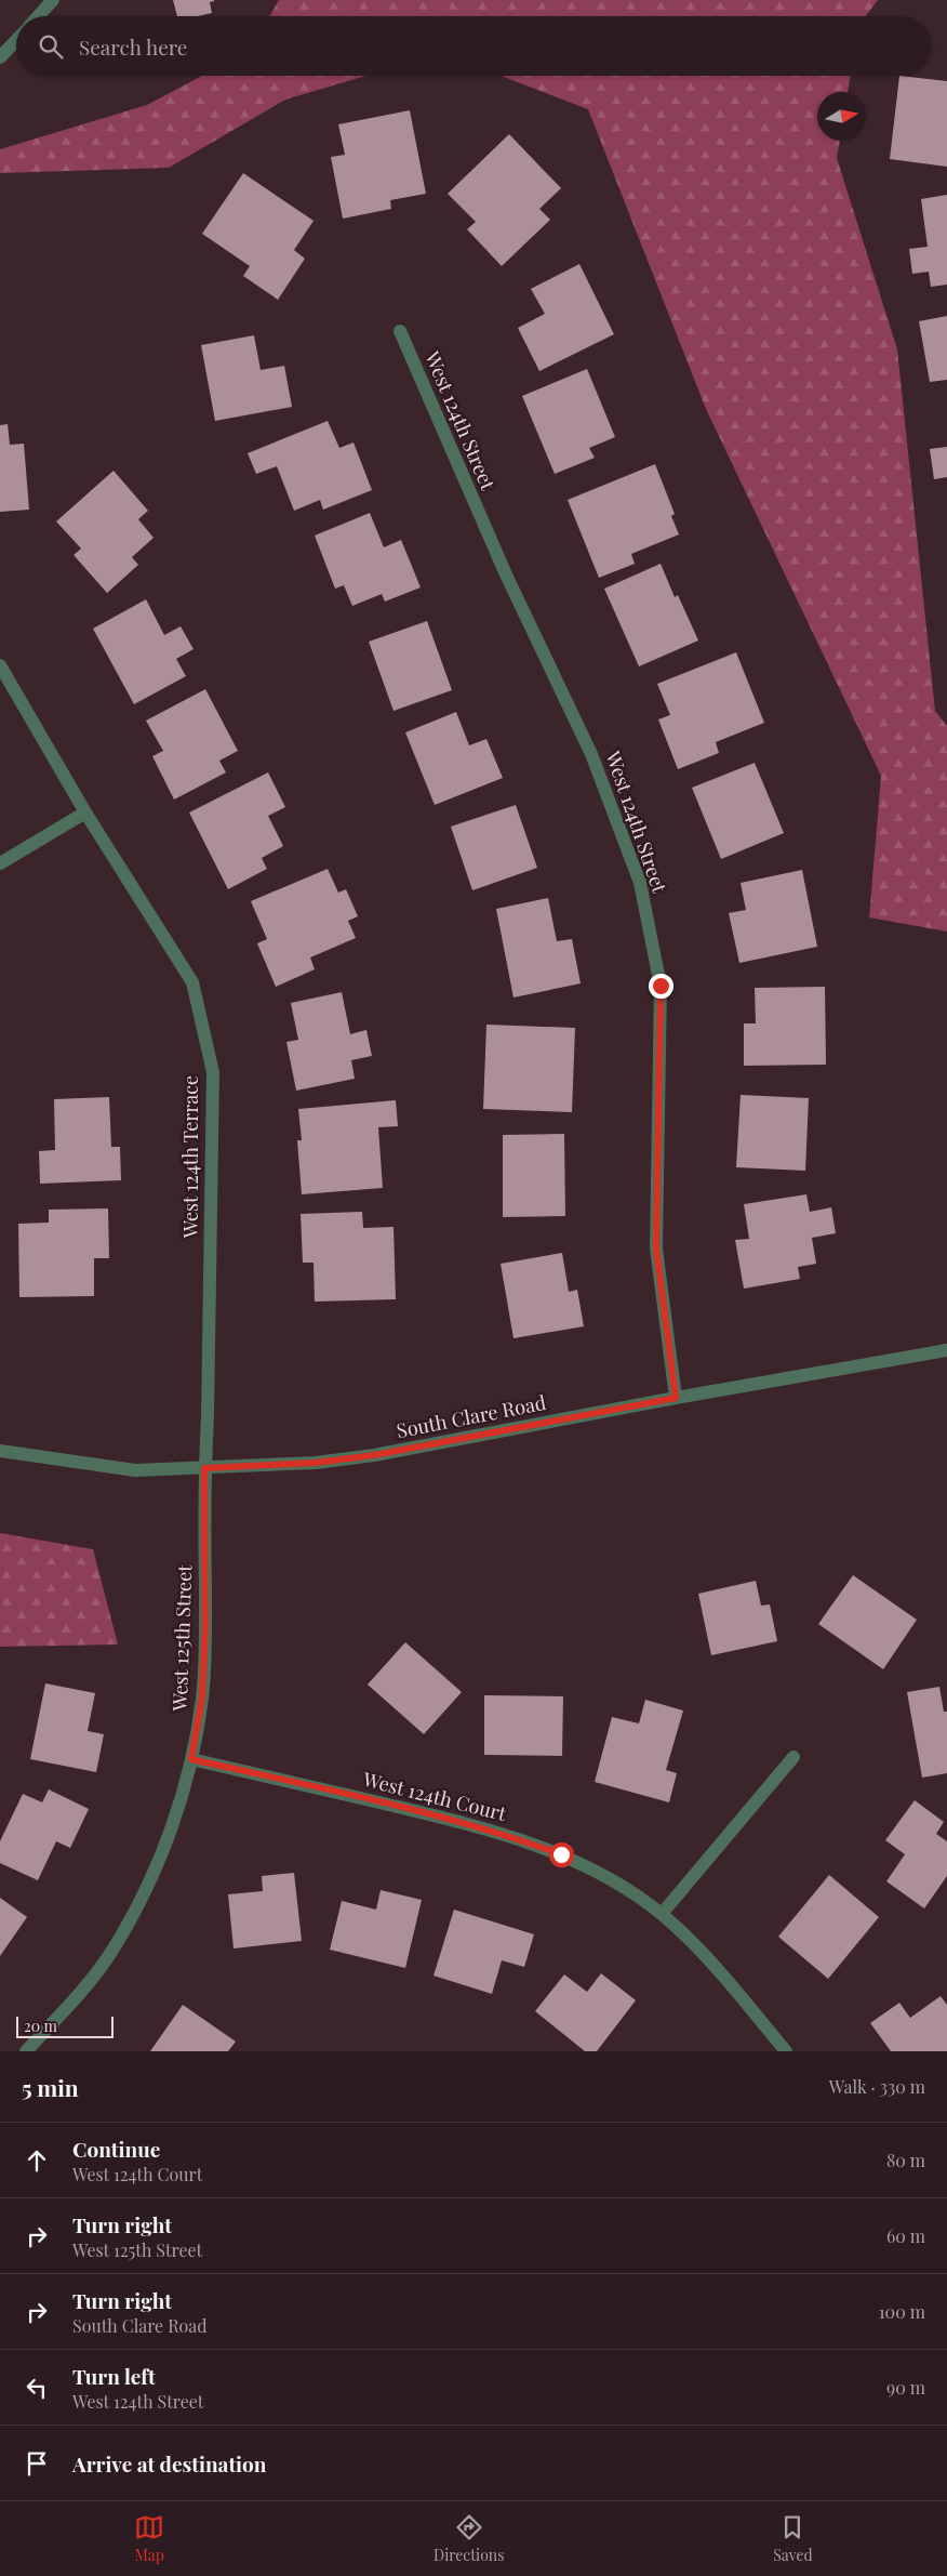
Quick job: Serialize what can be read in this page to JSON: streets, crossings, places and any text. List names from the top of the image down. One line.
{"streets":{"street":["West 124th Street","West 124th Terrace","South Clare Road","West 125th Street","West 124th Court"]},"crossings":[["West 124th Street","South Clare Road"],["West 124th Terrace","South Clare Road"],["West 124th Terrace","West 125th Street"],["South Clare Road","West 125th Street"],["West 125th Street","West 124th Court"]],"scale_bar":"20 m","north":"right","page":{"search":"Search here","scale":"20 m","heading":["5 min","Walk · 330 m"],"list":[["Continue","West 124th Court","80 m"],["Turn right","West 125th Street","60 m"],["Turn right","South Clare Road","100 m"],["Turn left","West 124th Street","90 m"],"Arrive at destination"],"nav":["Map","Directions","Saved"]}}
